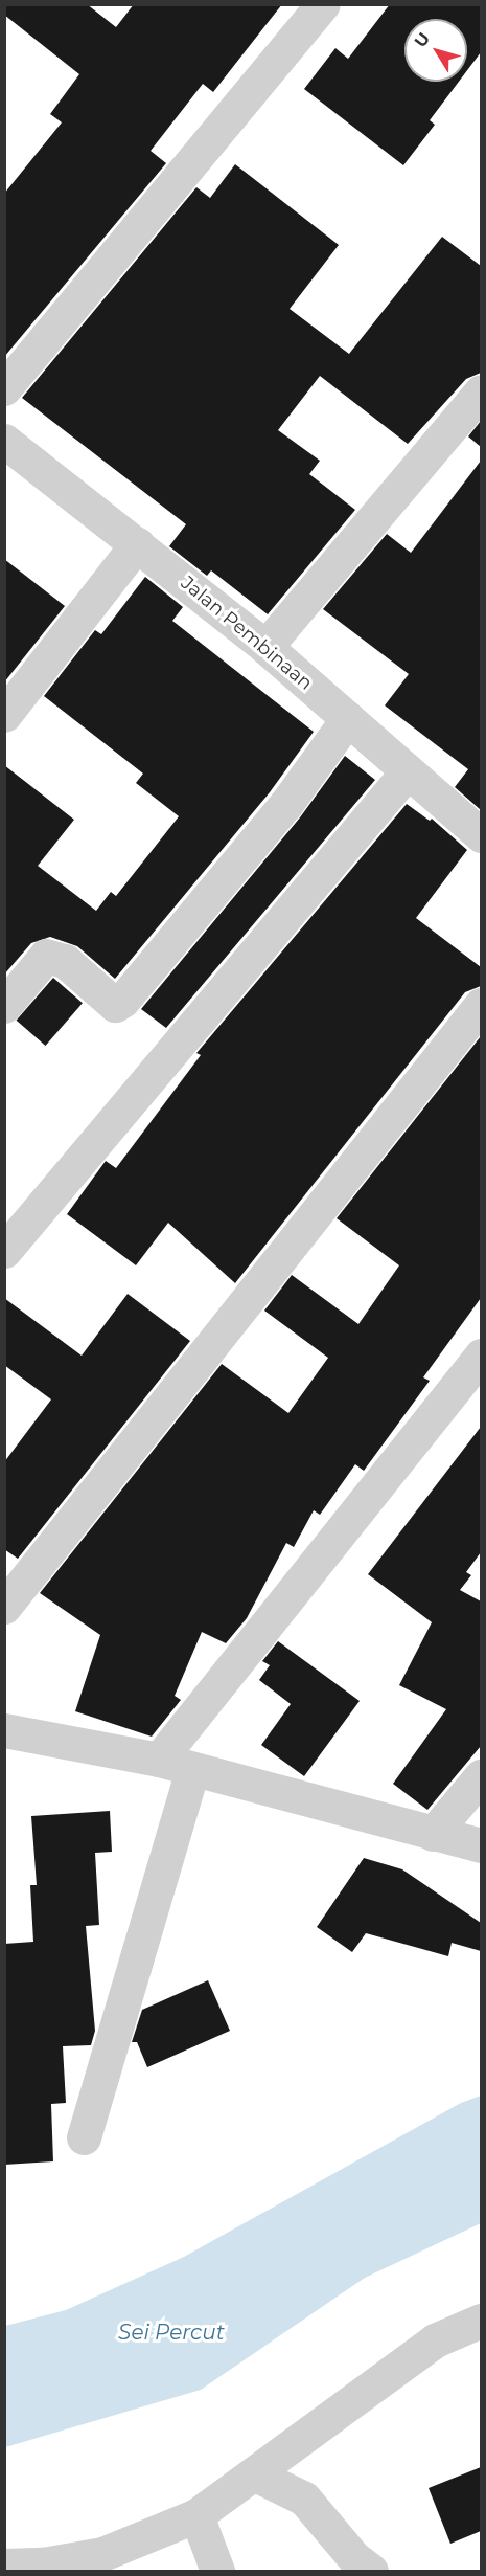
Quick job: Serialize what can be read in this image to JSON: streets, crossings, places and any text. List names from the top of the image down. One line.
{"streets":{"street":["Jalan Pembinaan"]},"water":["Sei Percut"],"north":"top left"}
